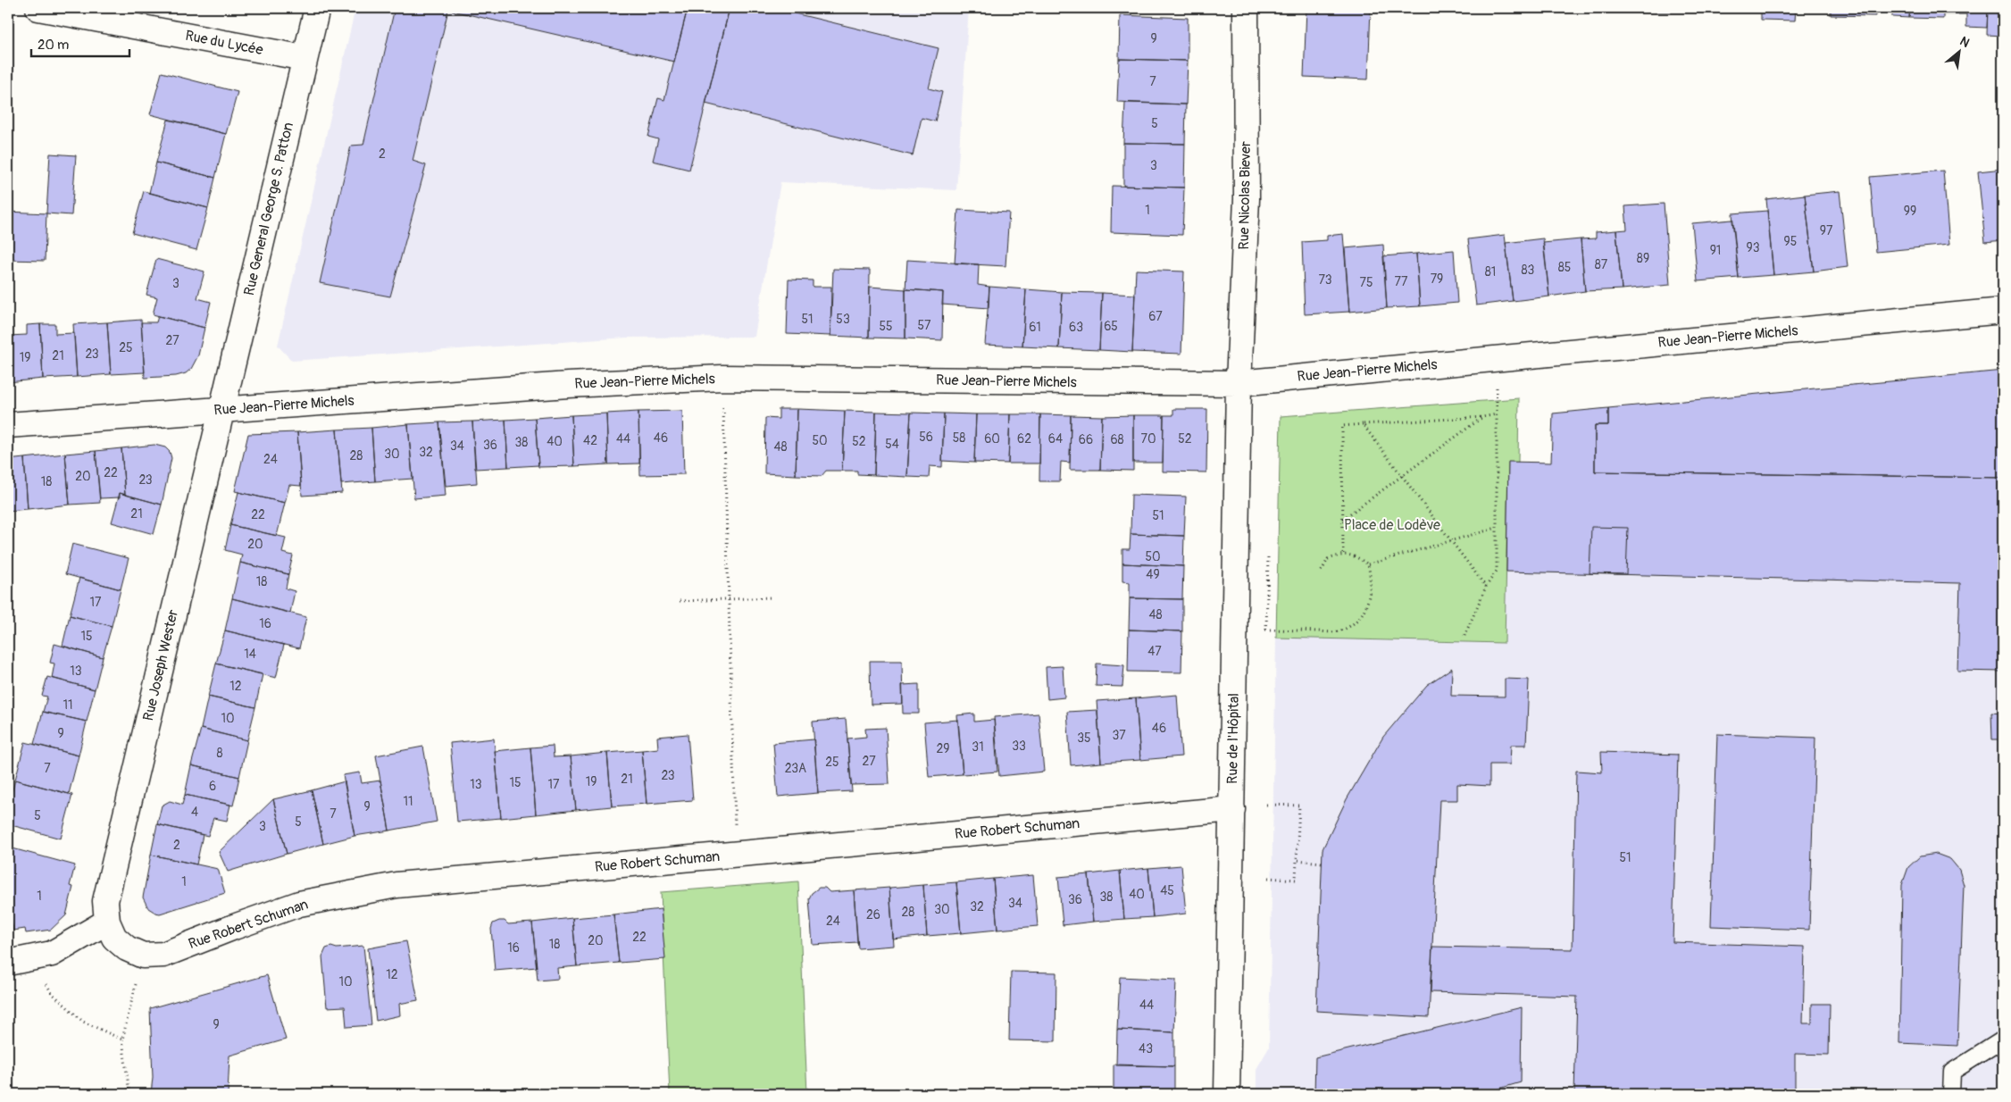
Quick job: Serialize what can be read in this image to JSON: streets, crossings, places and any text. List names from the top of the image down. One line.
{"streets":{"street":["Rue du Lycée","Rue Nicolas Biever","Rue General George S. Patton","Rue Jean-Pierre Michels","Rue Joseph Wester","Rue de l'Hôpital","Rue Robert Schuman"]},"crossings":[["Rue du Lycée","Rue General George S. Patton"],["Rue Nicolas Biever","Rue Jean-Pierre Michels"],["Rue Nicolas Biever","Rue de l'Hôpital"],["Rue General George S. Patton","Rue Jean-Pierre Michels"],["Rue General George S. Patton","Rue Joseph Wester"],["Rue Jean-Pierre Michels","Rue Joseph Wester"],["Rue Jean-Pierre Michels","Rue de l'Hôpital"],["Rue de l'Hôpital","Rue Robert Schuman"]],"parks":["Place de Lodève"],"house_numbers":["9","7","5","2","3","1","99","97","95","93","91","89","87","85","83","81","79","73","77","75","3","67","51","53","57","55","65","61","63","27","25","23","21","19","56","46","58","44","60","62","64","70","52","66","68","42","50","40","52","38","54","36","34","48","32","30","28","24","22","20","23","18","21","22","51","20","50","49","18","17","48","16","15","47","14","13","12","11","10","46","9","37","35","33","31","29","8","27","25","7","23A","23","21","19","15","13","17","6","11","9","4","7","5","5","3","2","51","1","45","40","1","38","36","34","32","30","28","26","24","22","20","18","16","12","10","44","9","43"],"scale_bar":"20 m","north":"top right"}
